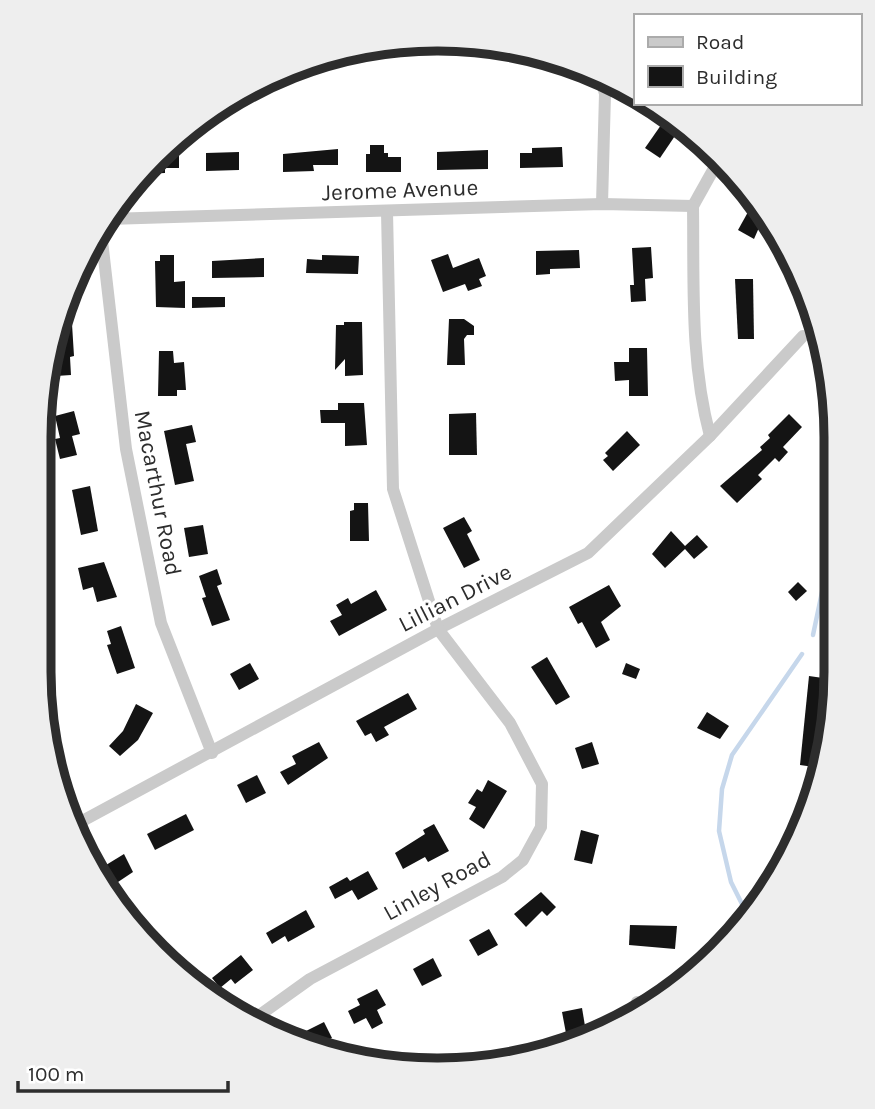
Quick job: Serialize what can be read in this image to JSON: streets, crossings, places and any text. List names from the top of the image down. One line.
{"streets":{"street":["Jerome Avenue","Macarthur Road","Lillian Drive","Linley Road"]},"crossings":[["Macarthur Road","Lillian Drive"],["Lillian Drive","Linley Road"]],"legend":["Road","Building"],"scale_bar":"100 m"}
